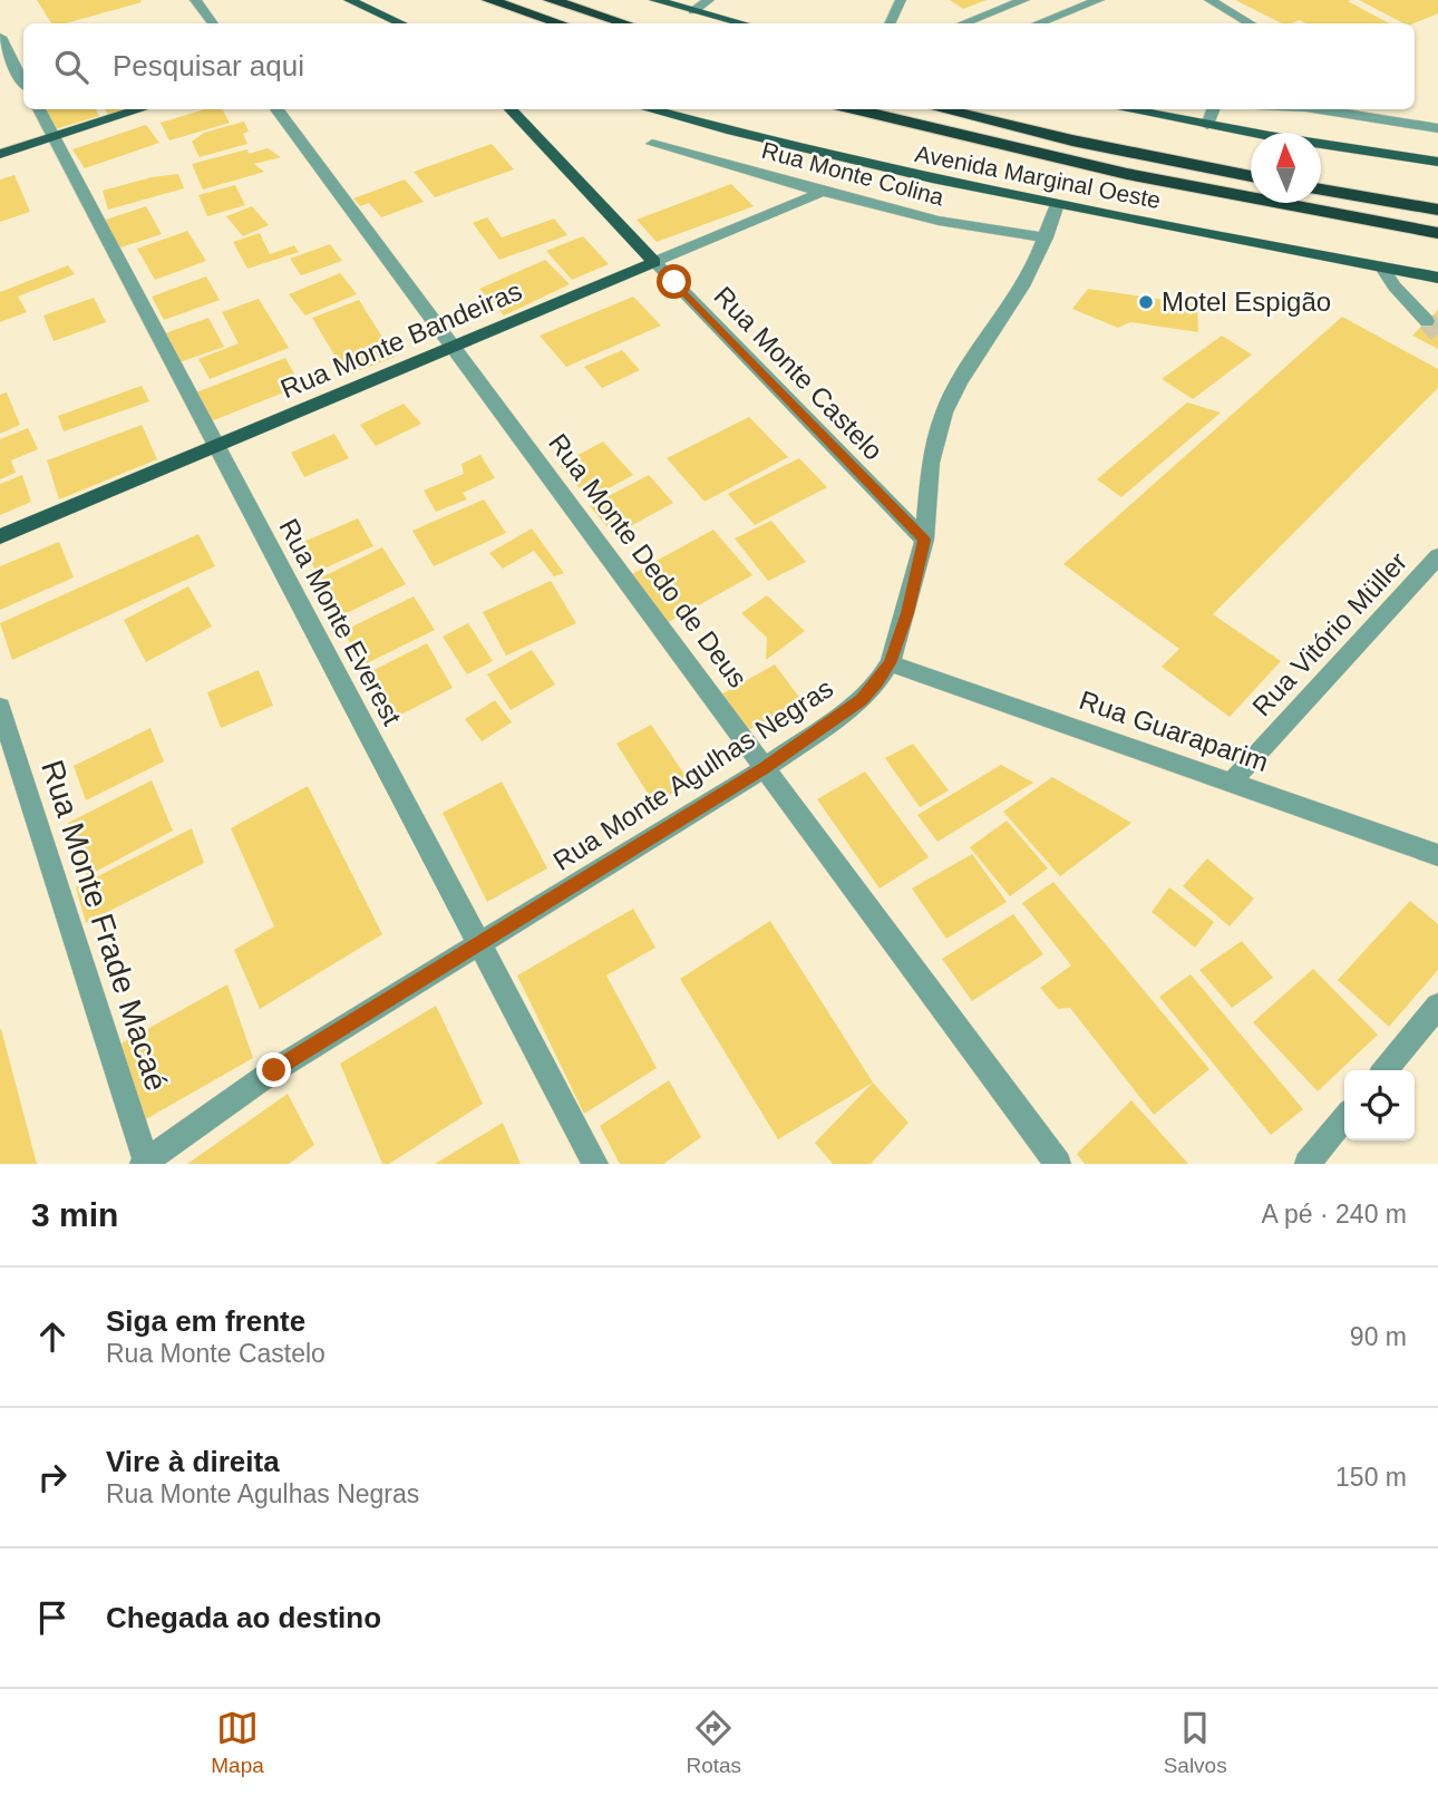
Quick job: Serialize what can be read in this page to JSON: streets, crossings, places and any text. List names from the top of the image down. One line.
{"streets":{"main road":["Avenida Marginal Oeste","Rua Monte Bandeiras","Rua Monte Castelo"],"street":["Rua Monte Colina","Rua Monte Dedo de Deus","Rua Monte Everest","Rua Vitório Müller","Rua Guaraparim","Rua Monte Agulhas Negras","Rua Monte Frade Macaé"]},"crossings":[["Rua Monte Colina","Rua Monte Bandeiras"],["Rua Monte Colina","Rua Monte Agulhas Negras"],["Avenida Marginal Oeste","Rua Monte Agulhas Negras"],["Rua Monte Bandeiras","Rua Monte Castelo"],["Rua Monte Bandeiras","Rua Monte Dedo de Deus"],["Rua Monte Bandeiras","Rua Monte Everest"],["Rua Monte Castelo","Rua Monte Agulhas Negras"],["Rua Monte Dedo de Deus","Rua Monte Agulhas Negras"],["Rua Monte Everest","Rua Monte Agulhas Negras"],["Rua Vitório Müller","Rua Guaraparim"],["Rua Guaraparim","Rua Monte Agulhas Negras"],["Rua Monte Agulhas Negras","Rua Monte Frade Macaé"]],"places":["Motel Espigão"],"north":"top","page":{"search":"Pesquisar aqui","heading":["3 min","A pé · 240 m"],"list":[["Siga em frente","Rua Monte Castelo","90 m"],["Vire à direita","Rua Monte Agulhas Negras","150 m"],"Chegada ao destino"],"nav":["Mapa","Rotas","Salvos"]}}
